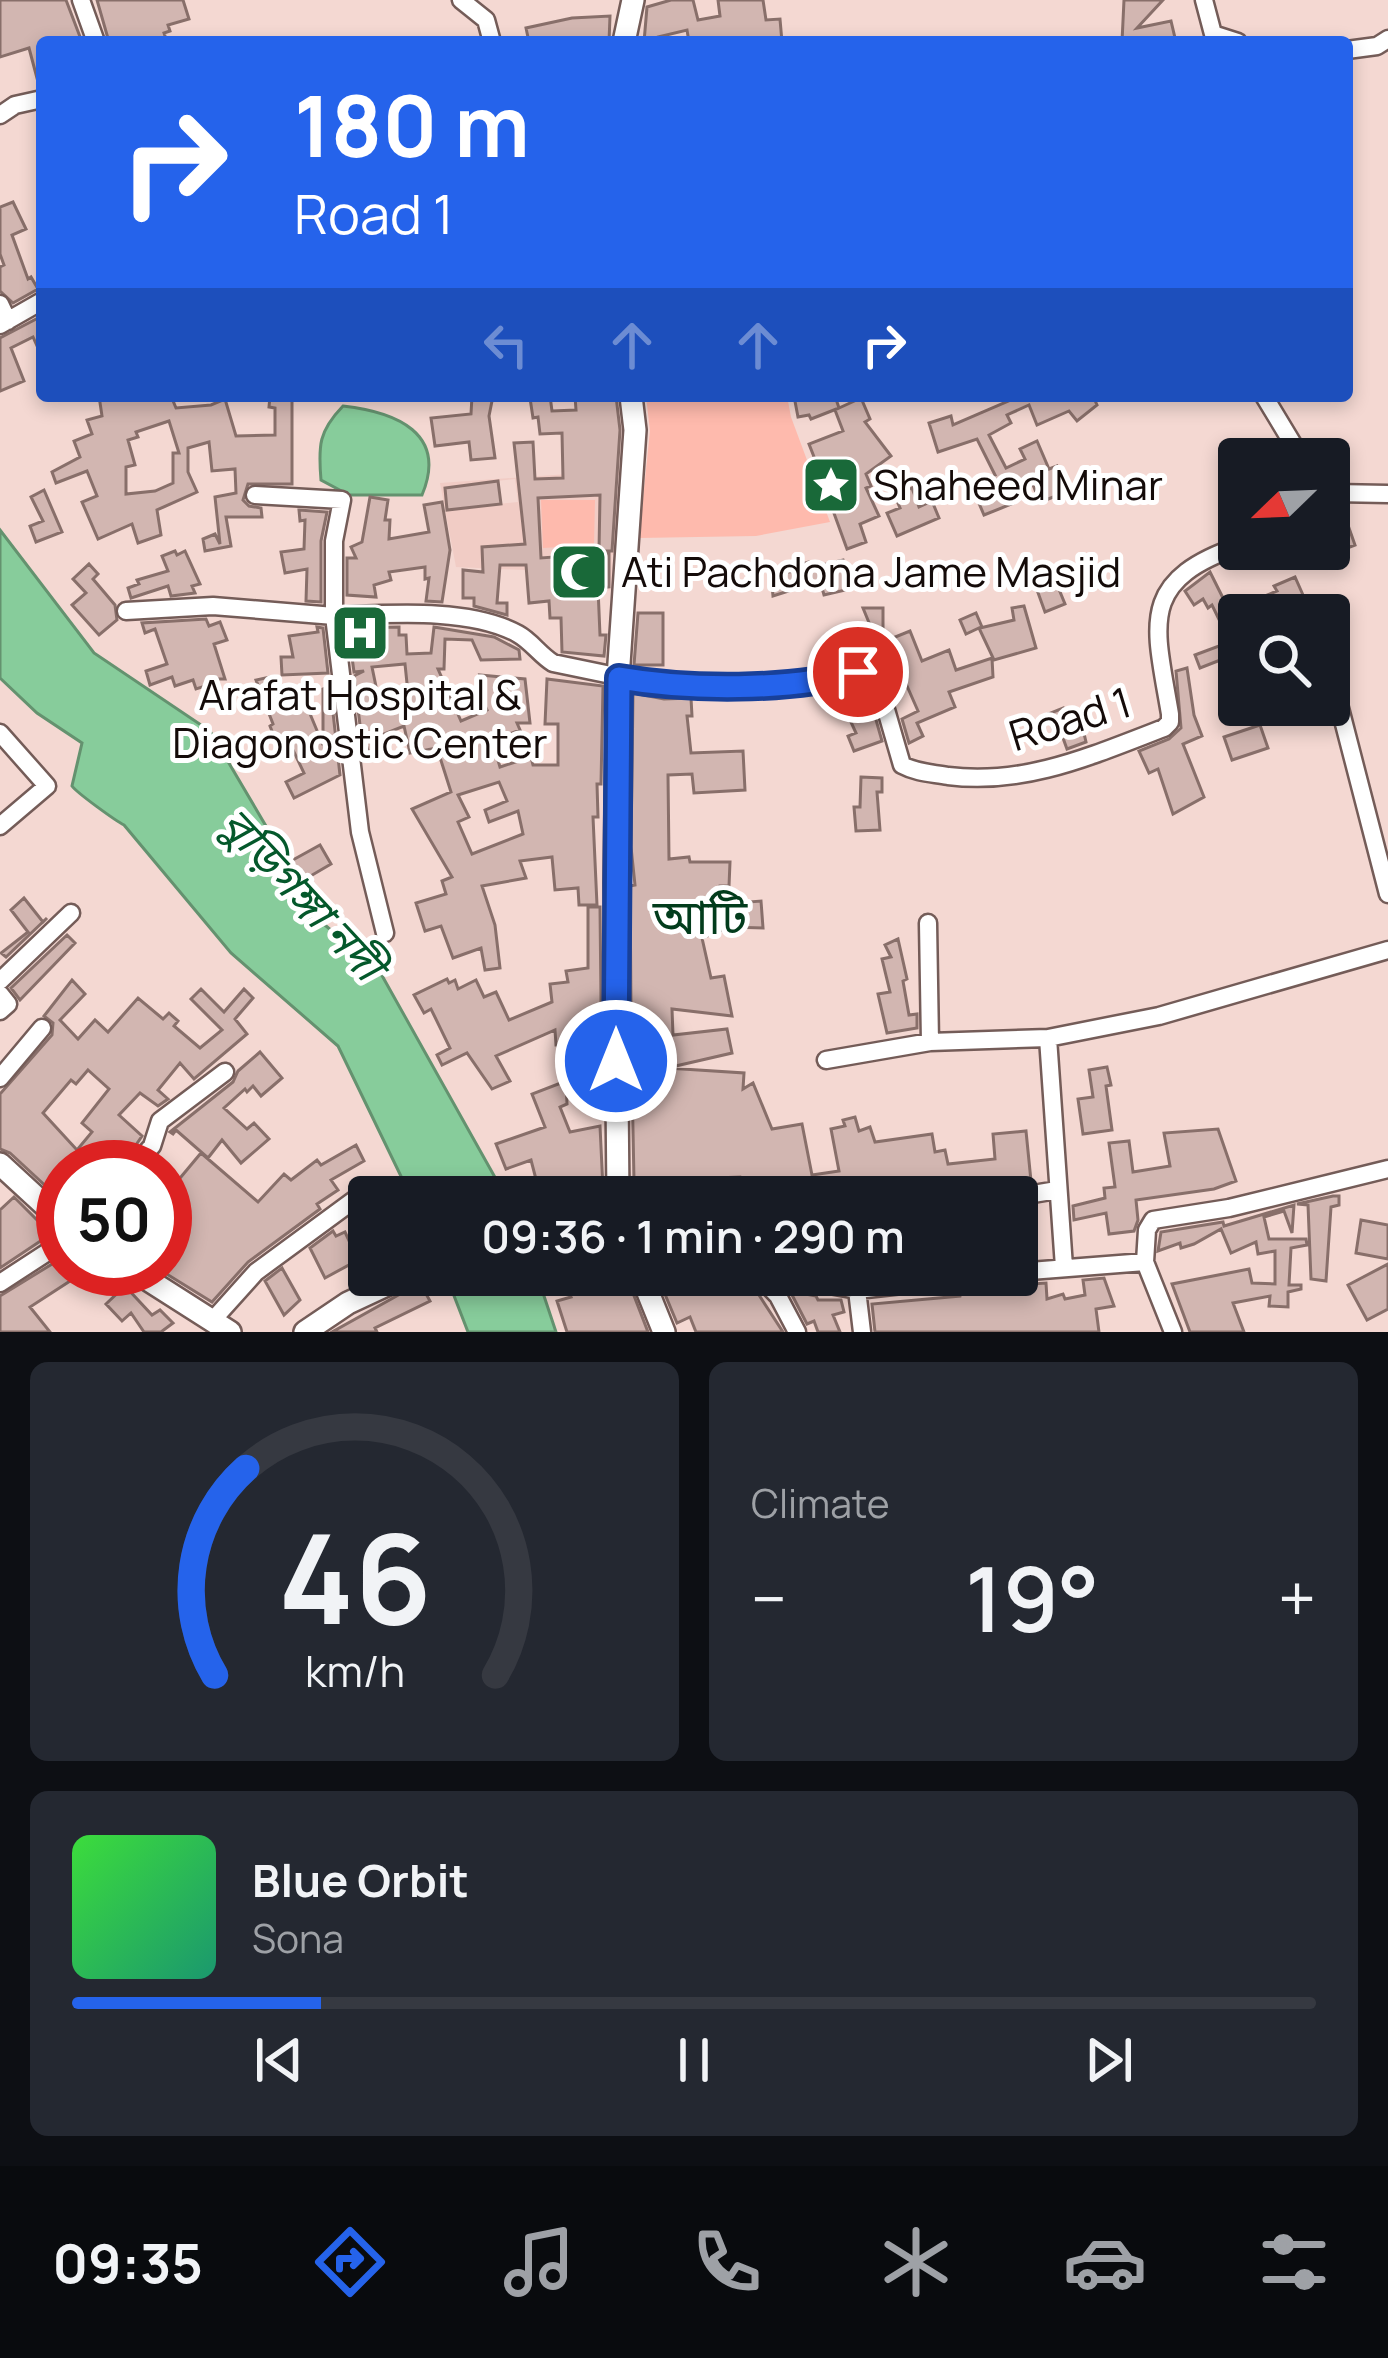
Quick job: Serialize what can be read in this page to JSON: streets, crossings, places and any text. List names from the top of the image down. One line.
{"streets":{"street":["Road 1"]},"districts":["আটি"],"water":["বুড়িগঙ্গা নদী"],"places":{"place":["Shaheed Minar"],"mosque":["Ati Pachdona Jame Masjid"],"hospital":["Arafat Hospital & Diagonostic Center"]},"north":"bottom left","page":{"turn":["180 m","Road 1"],"limit":"50","trip":"09:36 · 1 min · 290 m","tile":"Climate","heat":["−","19°","+"],"song":["Blue Orbit","Sona"],"tabs":"09:35","gauge":["46","km/h"]}}
